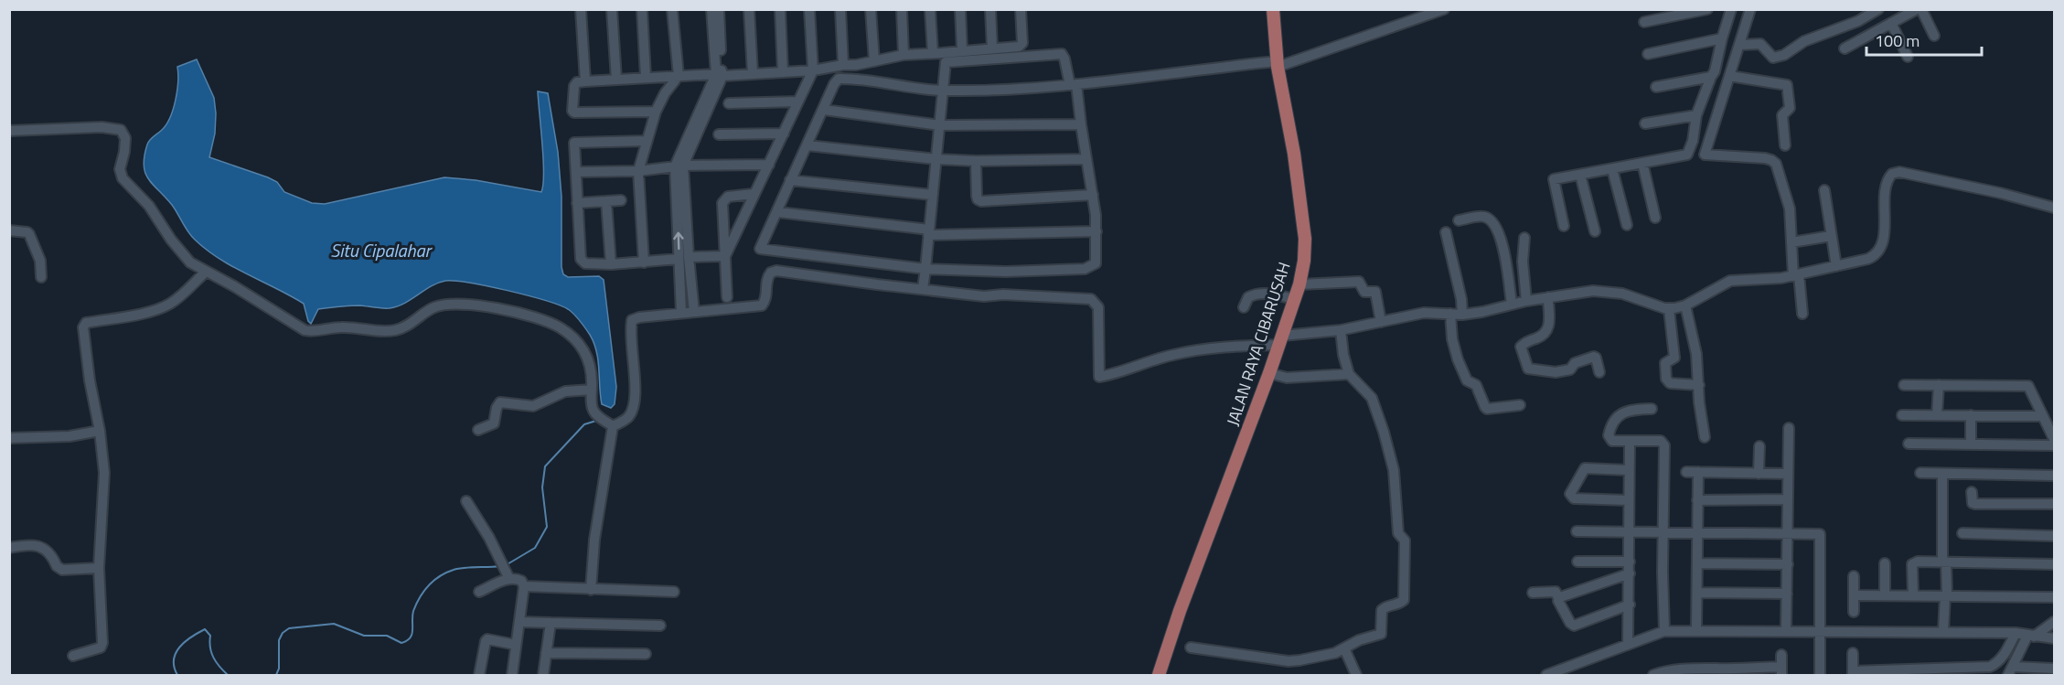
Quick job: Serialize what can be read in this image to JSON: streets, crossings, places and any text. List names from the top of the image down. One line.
{"streets":{"main road":["JALAN RAYA CIBARUSAH"]},"water":["Situ Cipalahar"],"scale_bar":"100 m"}
